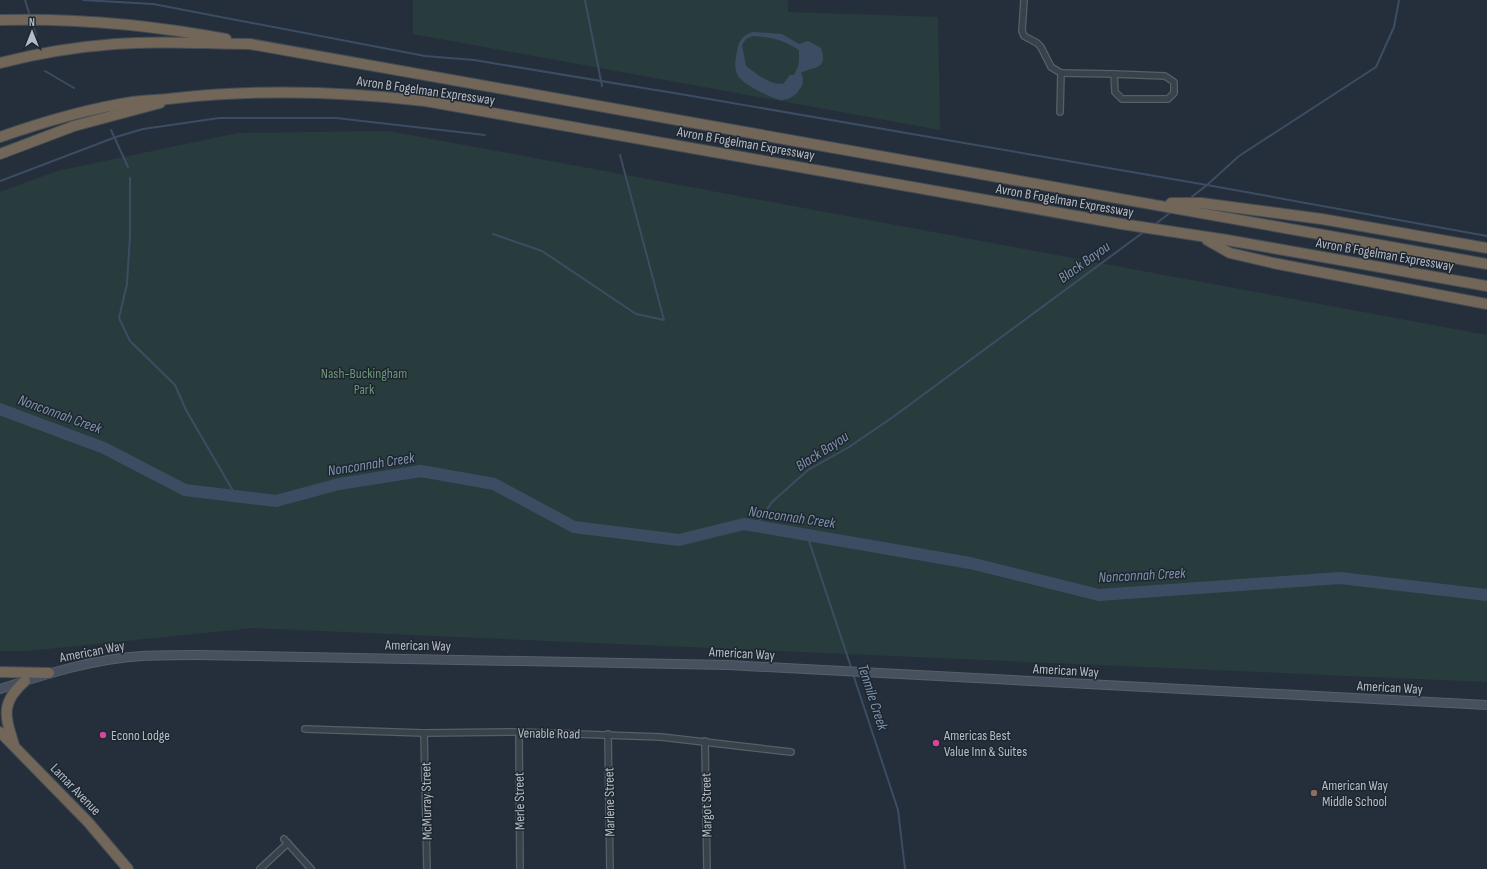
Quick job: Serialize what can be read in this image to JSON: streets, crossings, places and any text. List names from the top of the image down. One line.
{"streets":{"highway":["Avron B Fogelman Expressway","Lamar Avenue"],"main road":["American Way"],"street":["Venable Road","McMurray Street","Merle Street","Marlene Street","Margot Street"]},"crossings":[["Venable Road","McMurray Street"],["Venable Road","Merle Street"],["Venable Road","Marlene Street"],["Venable Road","Margot Street"]],"water":["Black Bayou","Nonconnah Creek","Tenmile Creek"],"parks":["Nash-Buckingham Park"],"places":["Econo Lodge","Americas Best Value Inn & Suites","American Way Middle School"],"north":"top"}
